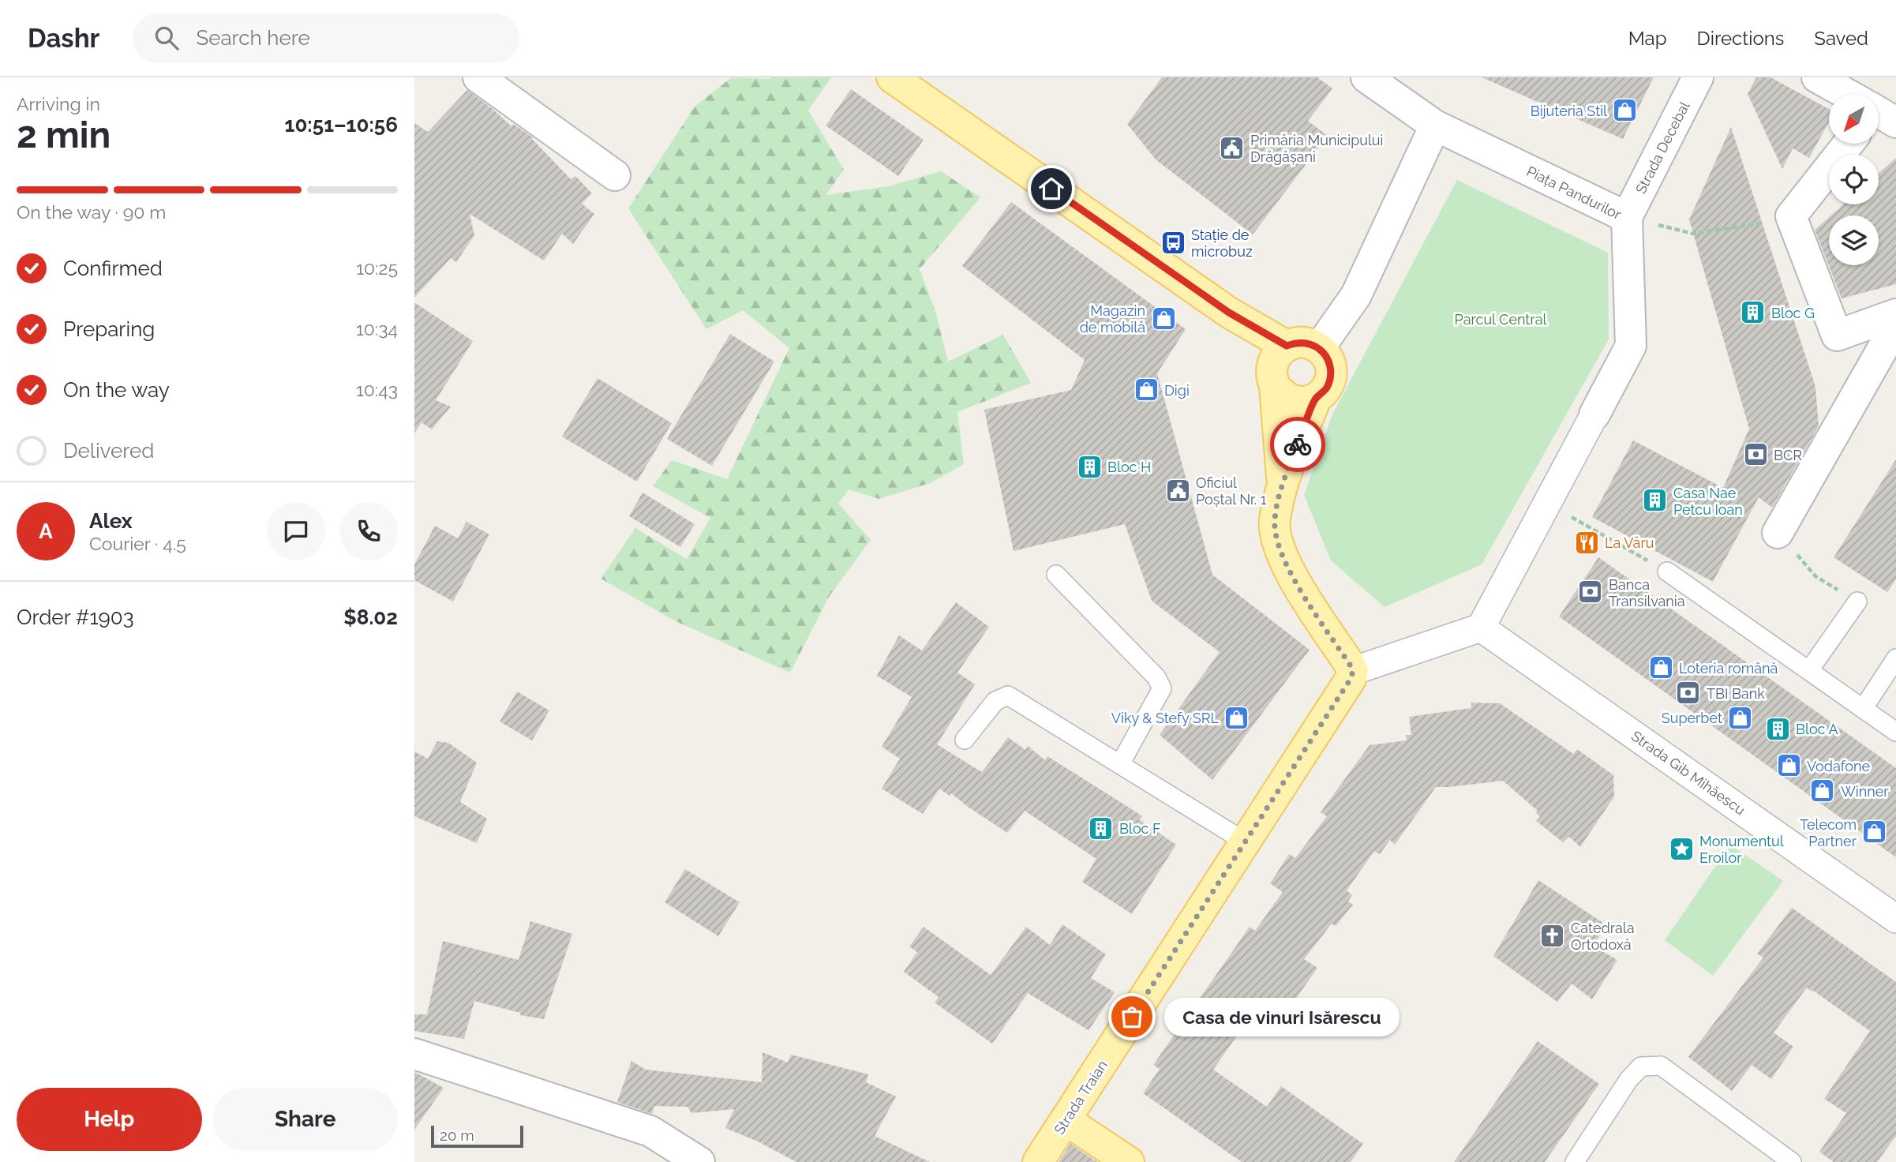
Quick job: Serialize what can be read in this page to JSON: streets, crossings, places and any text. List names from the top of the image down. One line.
{"streets":{"main road":["Strada Traian"],"street":["Strada Decebal","Piața Pandurilor","Strada Gib Mihăescu"]},"crossings":[["Strada Decebal","Piața Pandurilor"],["Piața Pandurilor","Strada Gib Mihăescu"]],"parks":["Parcul Central"],"places":{"shop":["Bijuteria Stil","Magazin de mobilă","Digi","Loteria română","Viky & Stefy SRL","Superbet","Vodafone","Winner","Telecom Partner"],"public building":["Primăria Municipului Drăgășani","Oficiul Poștal Nr. 1"],"bus stop":["Stație de microbuz"],"building":["Bloc G","Bloc H","Casa Nae Petcu Ioan","Bloc A","Bloc F"],"bank":["BCR","Banca Transilvania","TBI Bank"],"restaurant":["La Văru"],"place":["Monumentul Eroilor"],"church":["Catedrala Ortodoxă"],"other":["Casa de vinuri Isărescu"]},"scale_bar":"20 m","north":"bottom left","page":{"header":"Dashr","search":"Search here","nav":["Map","Directions","Saved"],"heading":["2 min","Arriving in","10:51–10:56"],"panel":["Alex","Courier · 4.5","Order #1903","$8.02"],"bar":"On the way · 90 m","list":[["Confirmed","10:25"],["Preparing","10:34"],["On the way","10:43"],"Delivered"],"round":"A","bubble":"Casa de vinuri Isărescu","buttons":["Help","Share"],"scale":"20 m"}}
